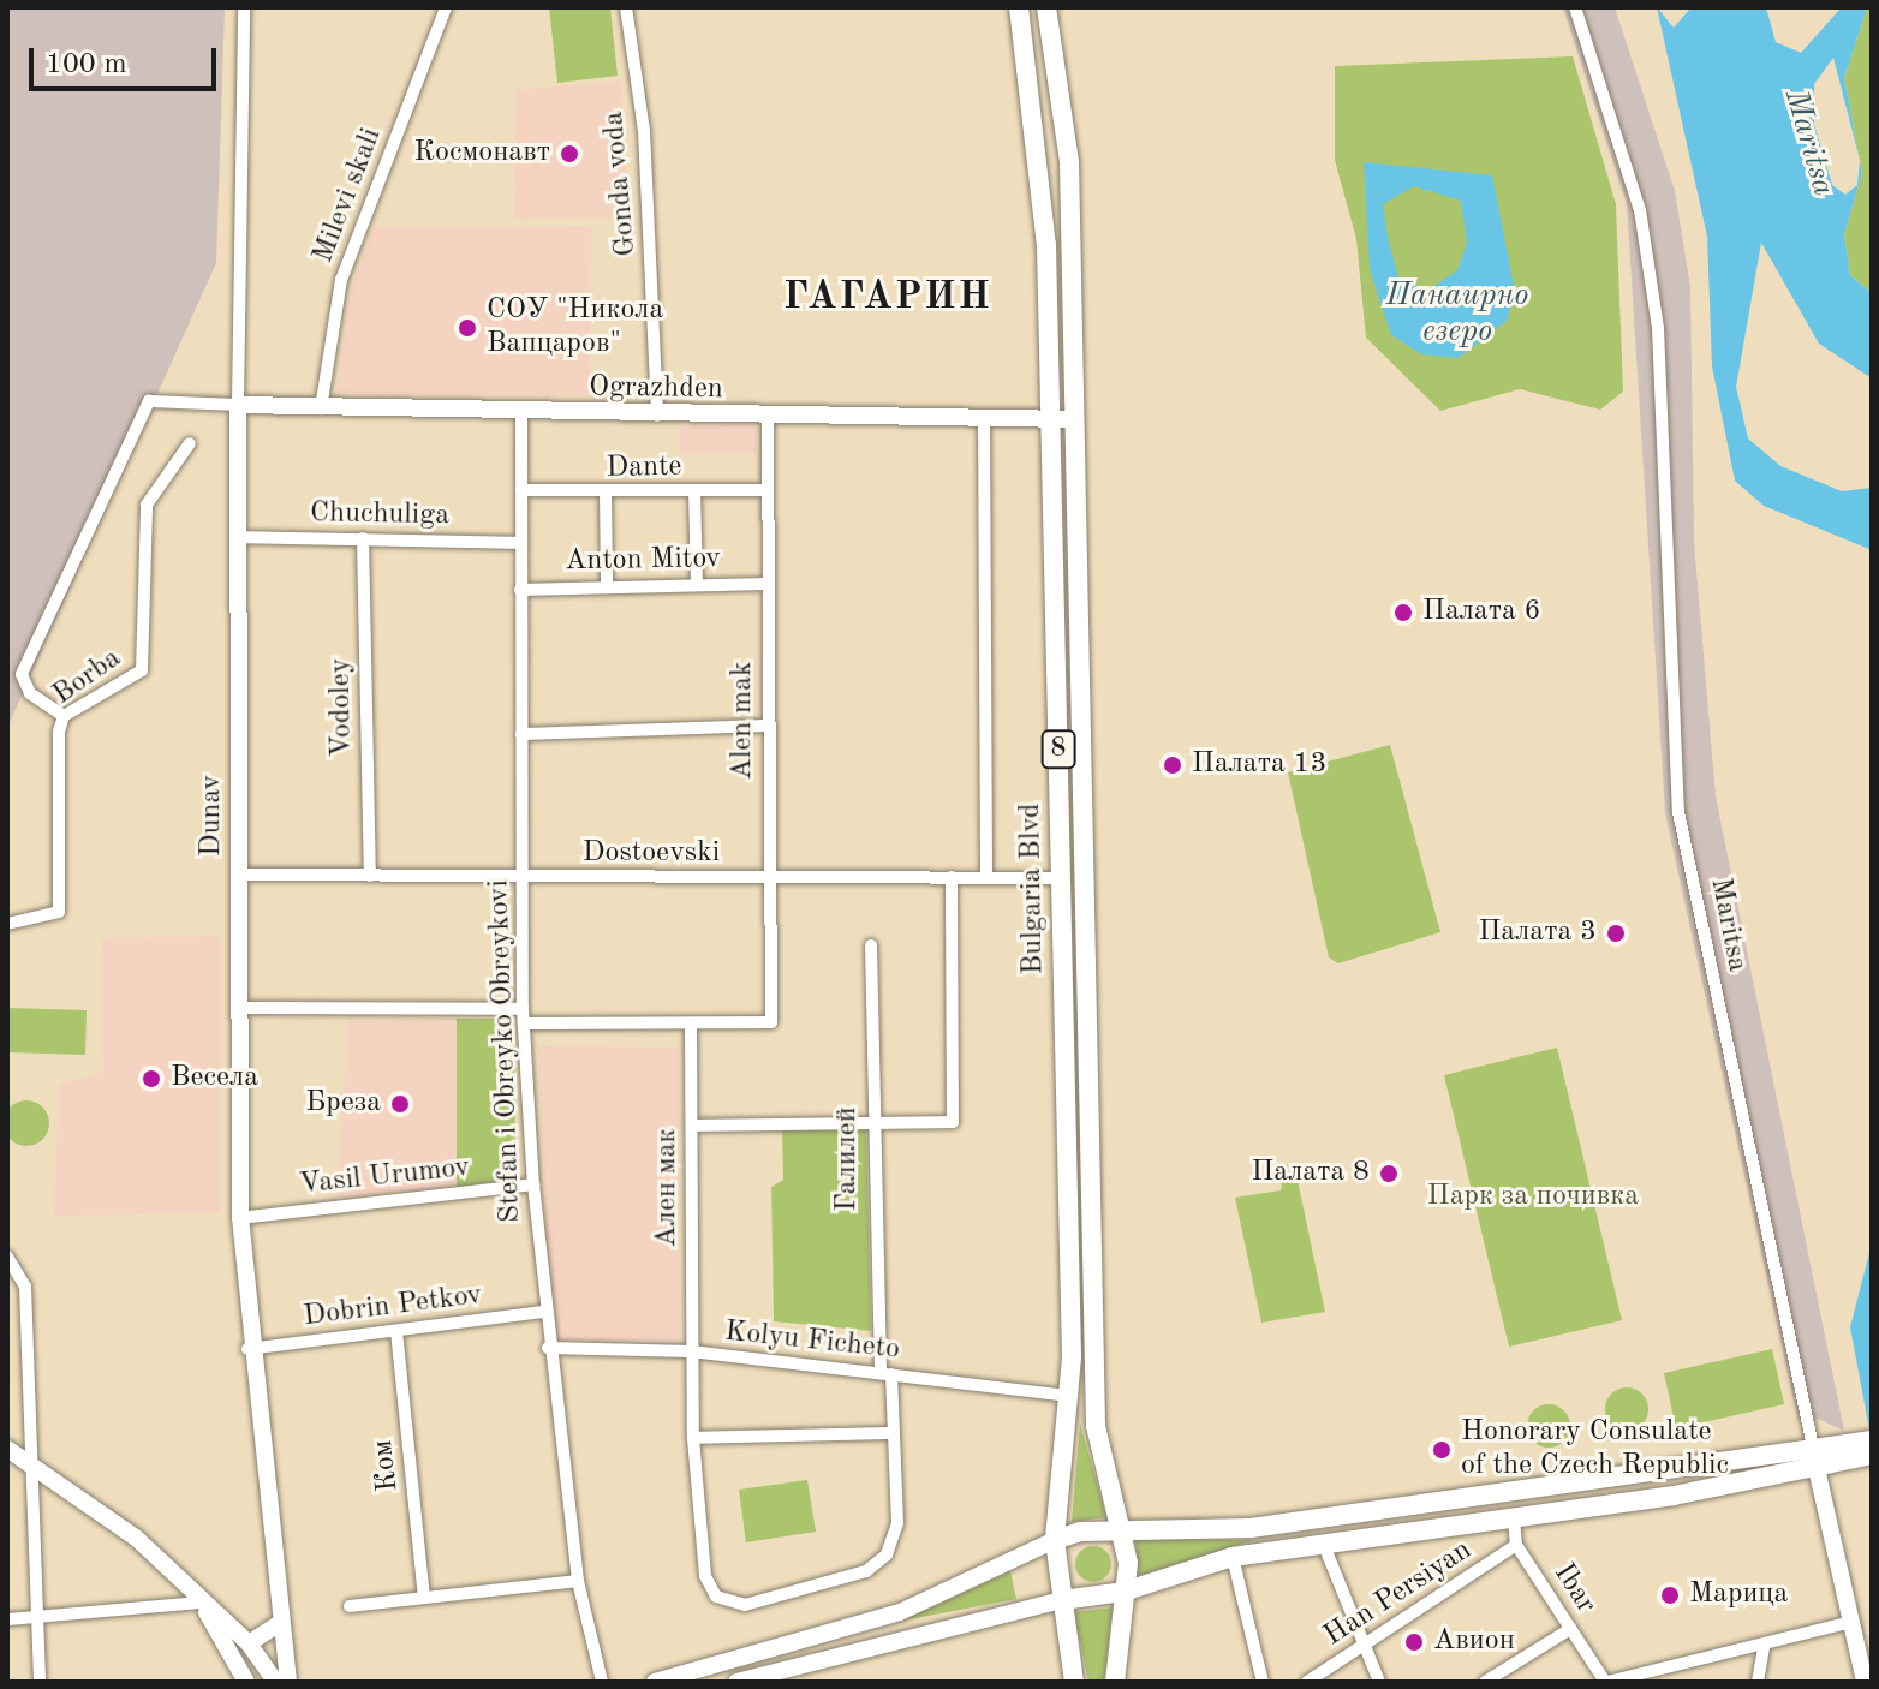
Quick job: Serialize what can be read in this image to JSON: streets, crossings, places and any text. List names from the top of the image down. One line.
{"streets":{"main road":["8","Bulgaria Blvd"],"street":["Gonda voda","Milevi skali","Ograzhden","Dante","Chuchuliga","Anton Mitov","Borba","Vodoley","Alen mak","Dunav","Dostoevski","Maritsa","Stefan i Obreyko Obreykovi","Галилей","Vasil Urumov","Ален мак","Dobrin Petkov","Kolyu Ficheto","Ком","Ibar","Han Persiyan"]},"crossings":[["Gonda voda","Ograzhden"],["Milevi skali","Ograzhden"],["Ograzhden","Alen mak"],["Ograzhden","8"],["Ograzhden","Dunav"],["Ograzhden","Bulgaria Blvd"],["Ograzhden","Stefan i Obreyko Obreykovi"],["Dante","Alen mak"],["Dante","Stefan i Obreyko Obreykovi"],["Chuchuliga","Vodoley"],["Chuchuliga","Dunav"],["Chuchuliga","Stefan i Obreyko Obreykovi"],["Anton Mitov","Alen mak"],["Anton Mitov","Stefan i Obreyko Obreykovi"],["Vodoley","Dostoevski"],["Alen mak","Dostoevski"],["Alen mak","Ален мак"],["8","Bulgaria Blvd"],["Dunav","Dostoevski"],["Dunav","Vasil Urumov"],["Dunav","Dobrin Petkov"],["Dostoevski","Bulgaria Blvd"],["Dostoevski","Stefan i Obreyko Obreykovi"],["Bulgaria Blvd","Kolyu Ficheto"],["Stefan i Obreyko Obreykovi","Vasil Urumov"],["Stefan i Obreyko Obreykovi","Dobrin Petkov"],["Stefan i Obreyko Obreykovi","Kolyu Ficheto"],["Галилей","Ален мак"],["Галилей","Kolyu Ficheto"],["Ален мак","Kolyu Ficheto"],["Dobrin Petkov","Ком"],["Ibar","Han Persiyan"]],"districts":["ГАГАРИН"],"water":["Maritsa","Панаирно езеро"],"parks":["Парк за почивка"],"places":["Космонавт","СОУ \"Никола Вапцаров\"","Палата 6","Палата 13","Палата 3","Весела","Бреза","Палата 8","Honorary Consulate of the Czech Republic","Марица","Авион"],"scale_bar":"100 m"}
